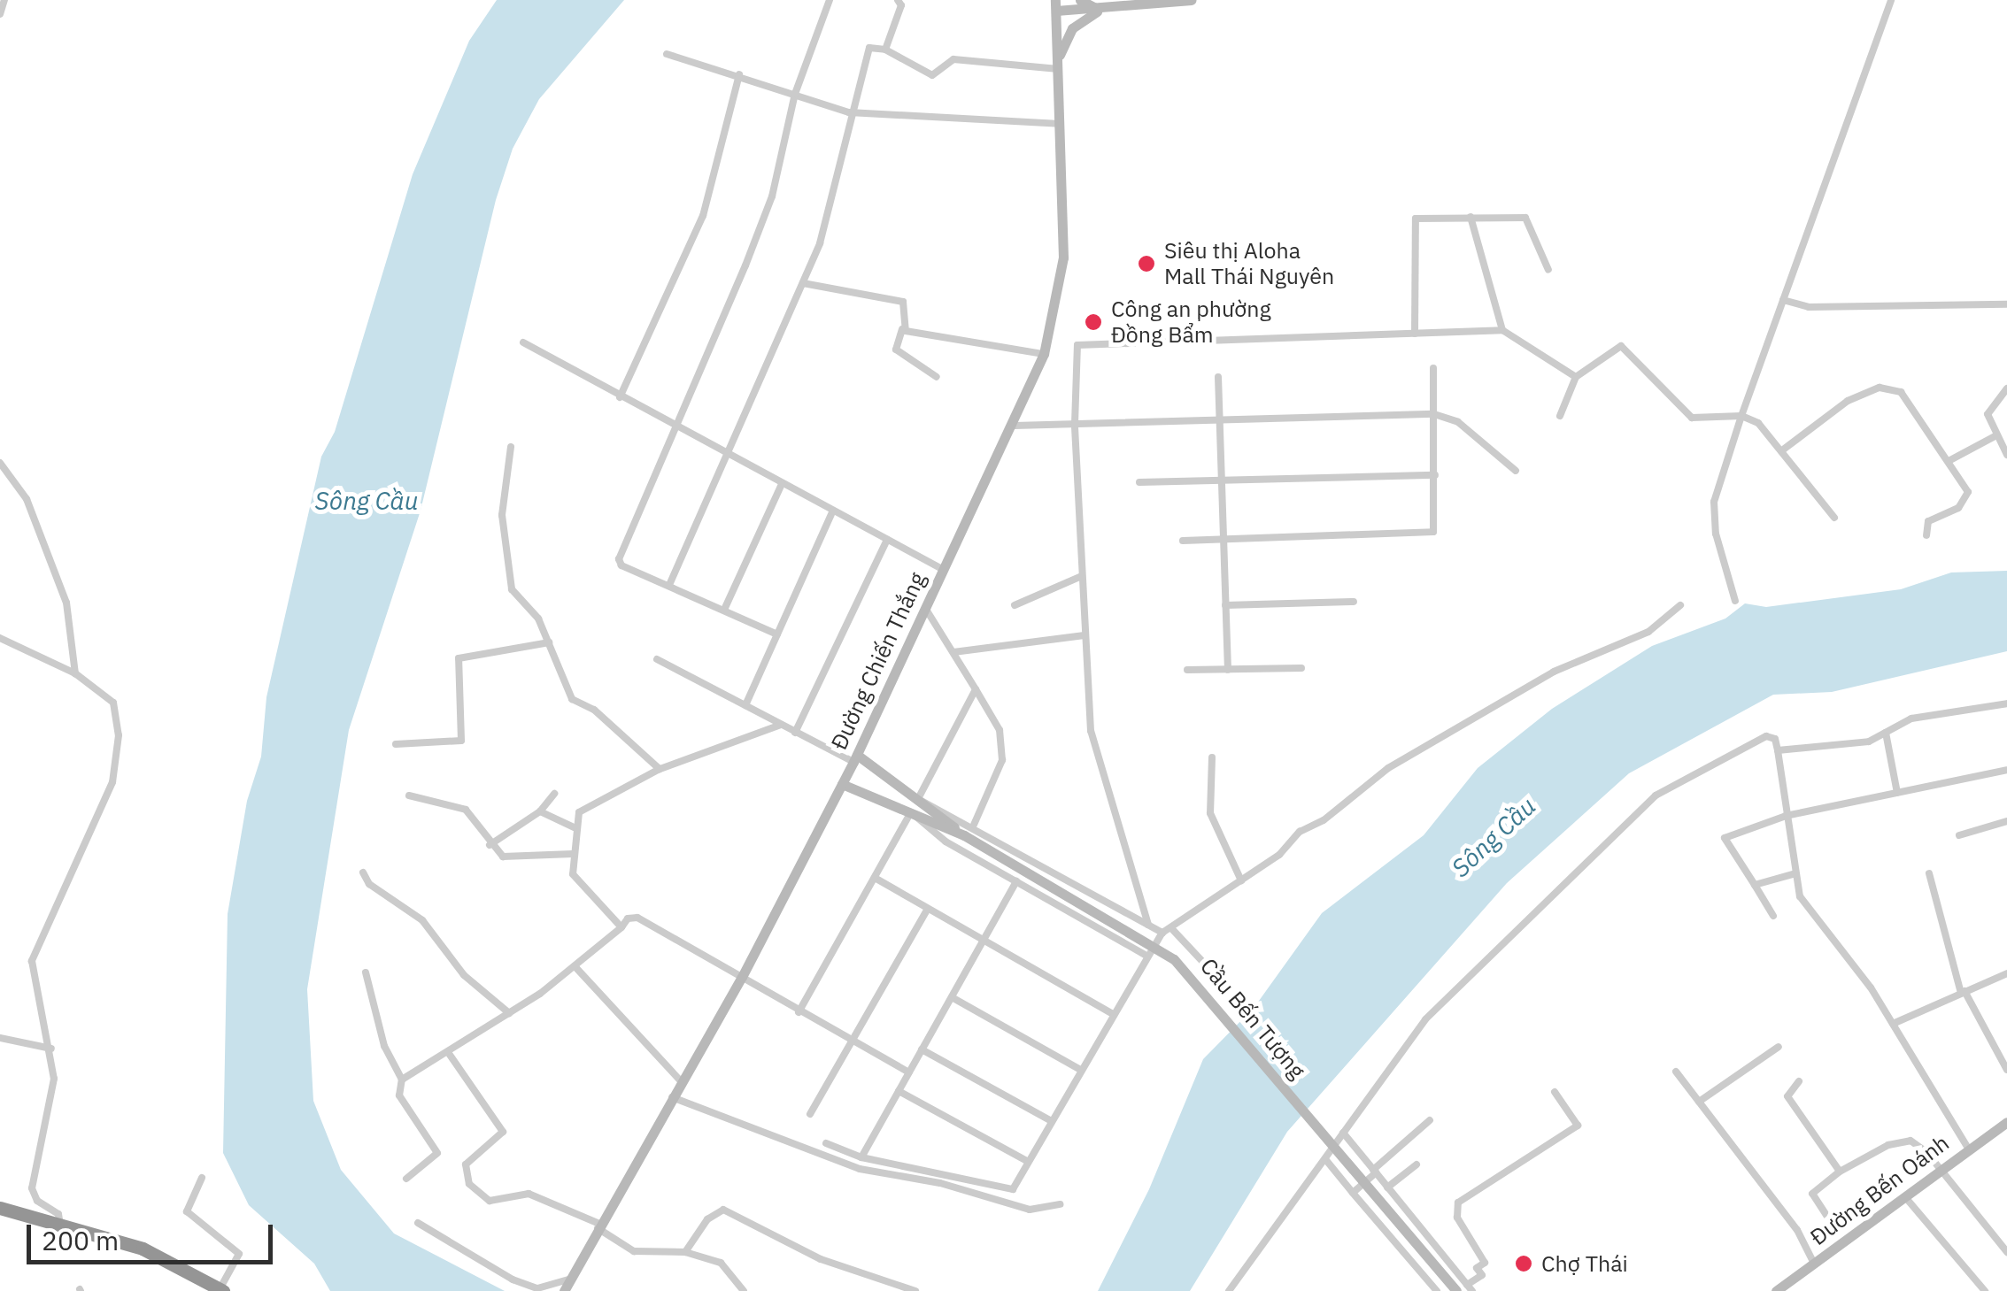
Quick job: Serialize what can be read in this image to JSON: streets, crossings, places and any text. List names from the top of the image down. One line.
{"streets":{"main road":["Đường Chiến Thắng","Cầu Bến Tượng","Đường Bến Oánh"]},"water":["Sông Cầu"],"places":["Siêu thị Aloha Mall Thái Nguyên","Công an phường Đồng Bẩm","Chợ Thái"],"scale_bar":"200 m"}
